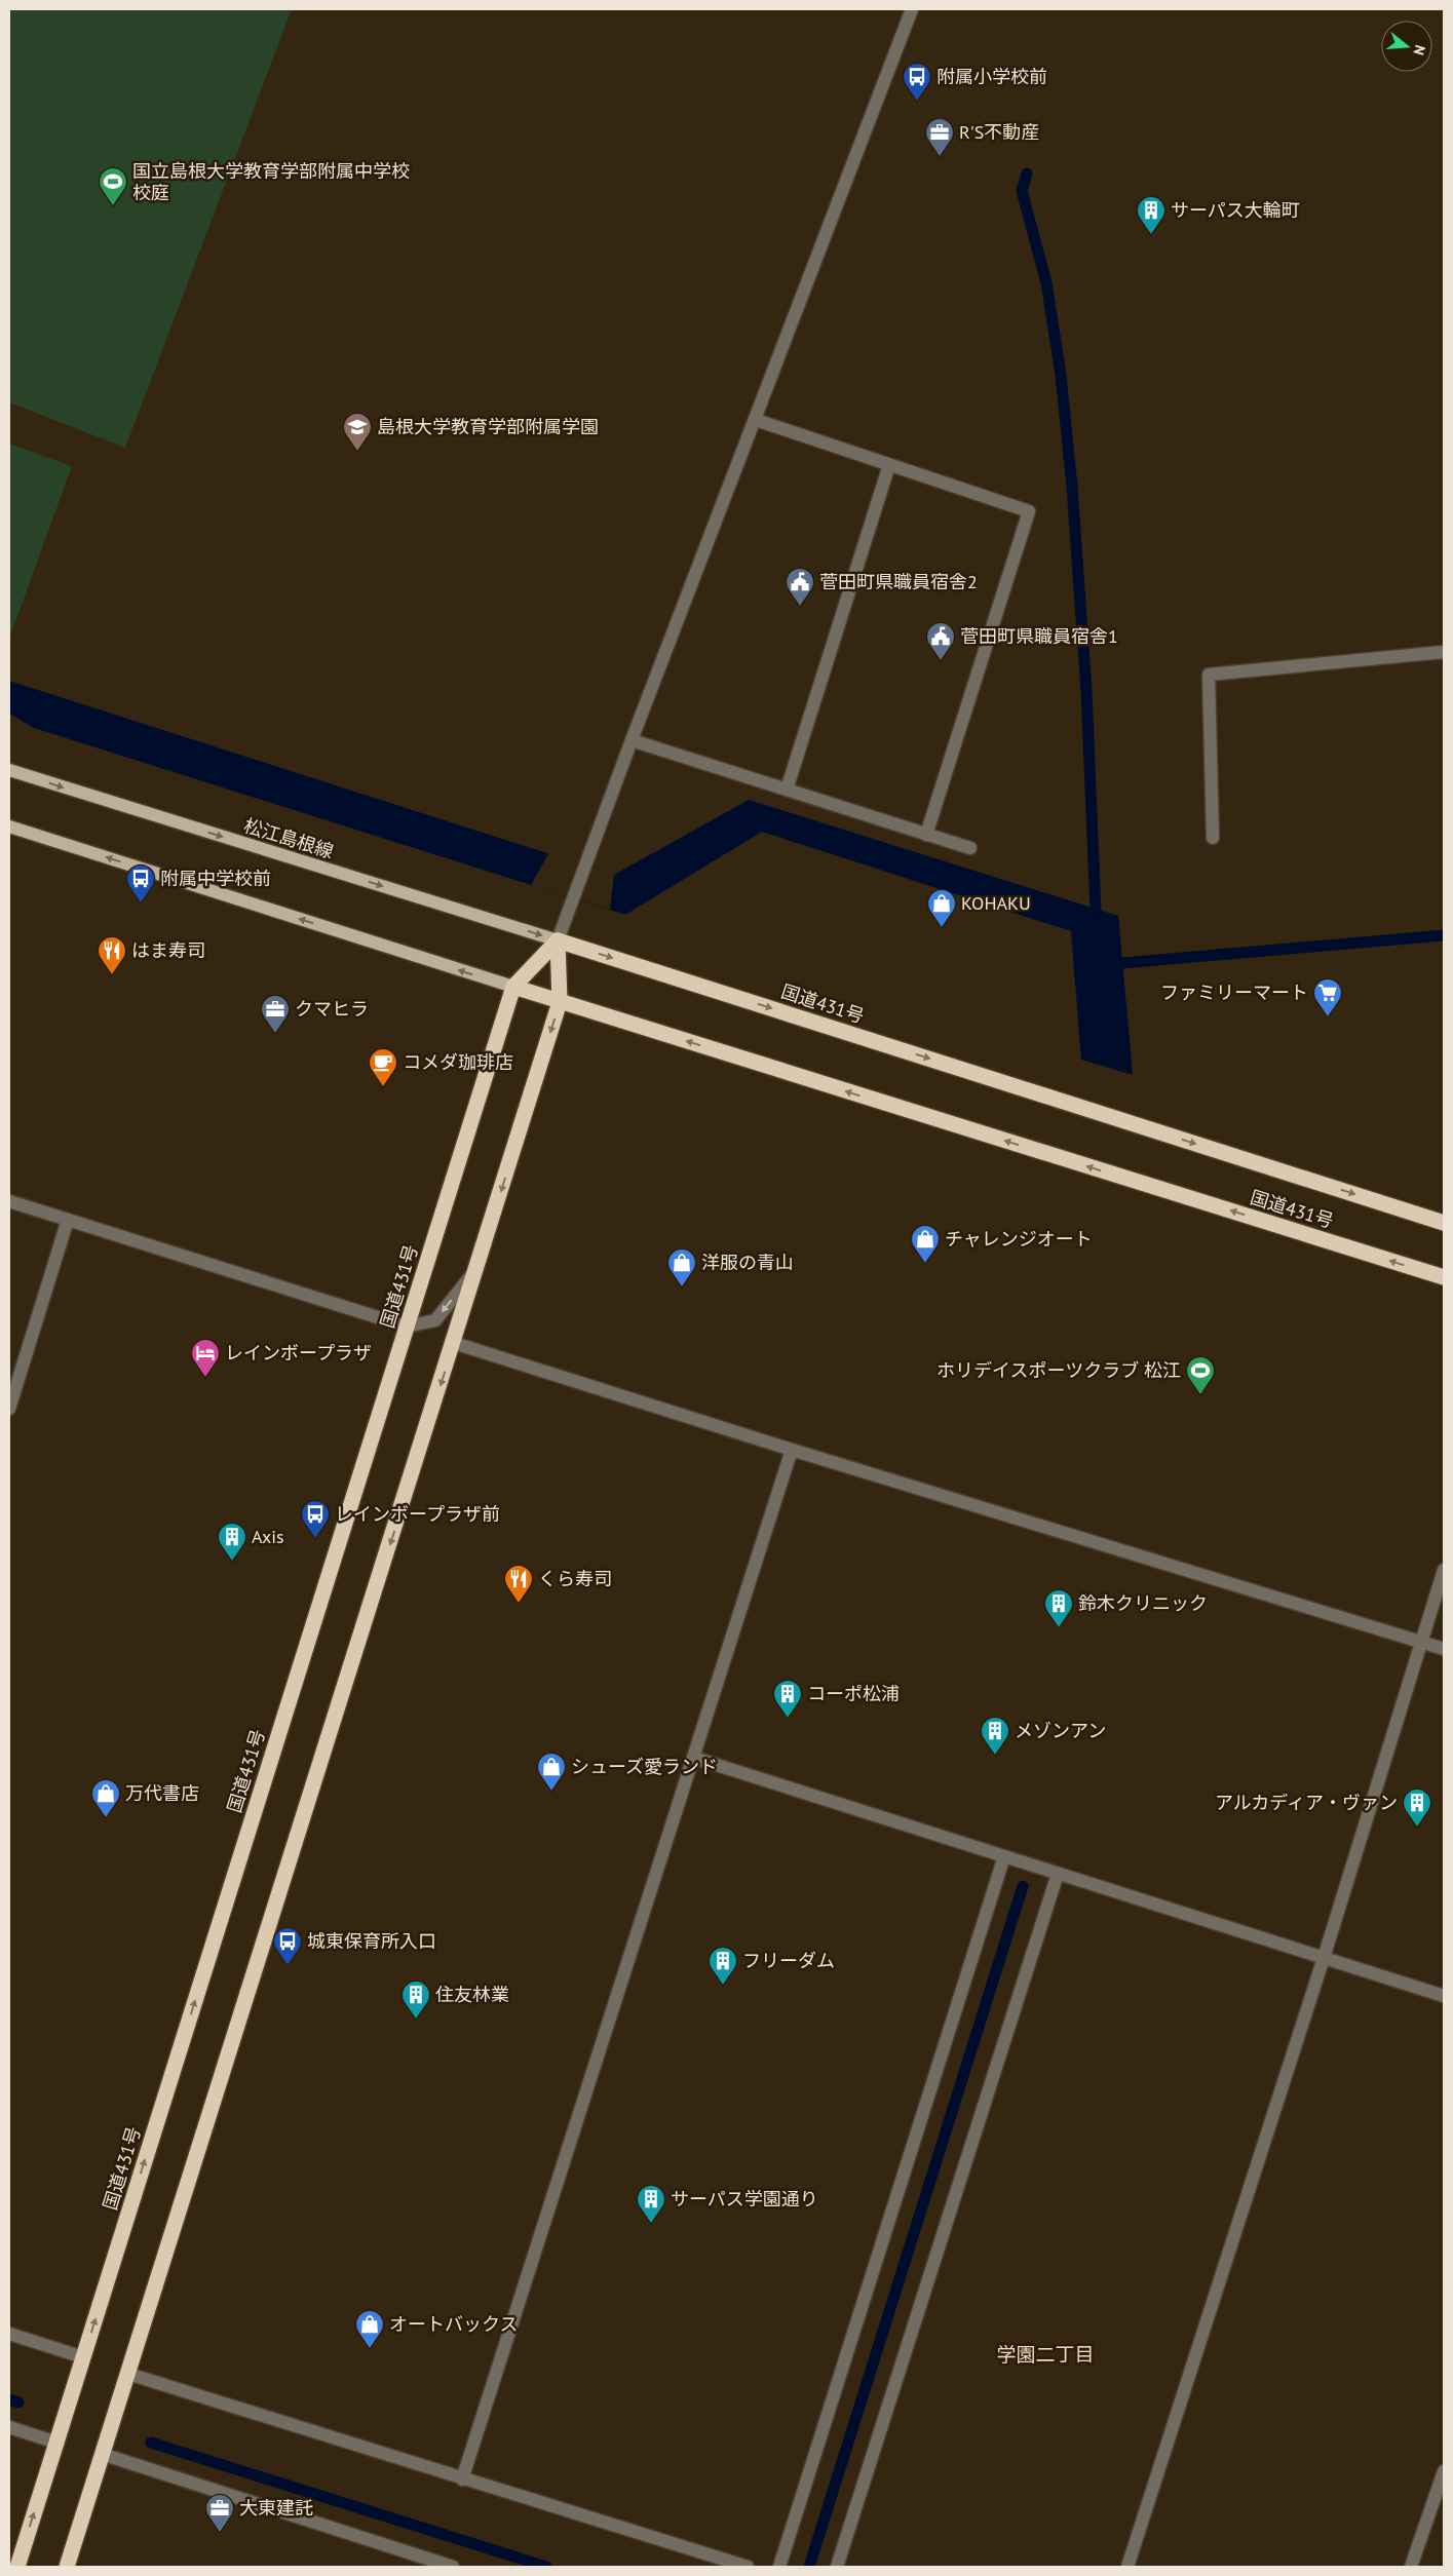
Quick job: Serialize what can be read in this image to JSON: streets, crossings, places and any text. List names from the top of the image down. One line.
{"streets":{"highway":["国道431号"],"main road":["松江島根線"]},"crossings":[["松江島根線","国道431号"]],"districts":["学園二丁目"],"places":{"bus stop":["附属小学校前","附属中学校前","レインボープラザ前","城東保育所入口"],"office":["R'S不動産","クマヒラ","大東建託"],"sports":["国立島根大学教育学部附属中学校 校庭","ホリデイスポーツクラブ 松江"],"building":["サーパス大輪町","Axis","鈴木クリニック","コーポ松浦","メゾンアン","アルカディア・ヴァン","フリーダム","住友林業","サーパス学園通り"],"school or university":["島根大学教育学部附属学園"],"public building":["菅田町県職員宿舎2","菅田町県職員宿舎1"],"shop":["KOHAKU","チャレンジオート","洋服の青山","シューズ愛ランド","万代書店","オートバックス"],"restaurant":["はま寿司","くら寿司"],"supermarket":["ファミリーマート"],"cafe":["コメダ珈琲店"],"hotel":["レインボープラザ"]},"north":"right"}
